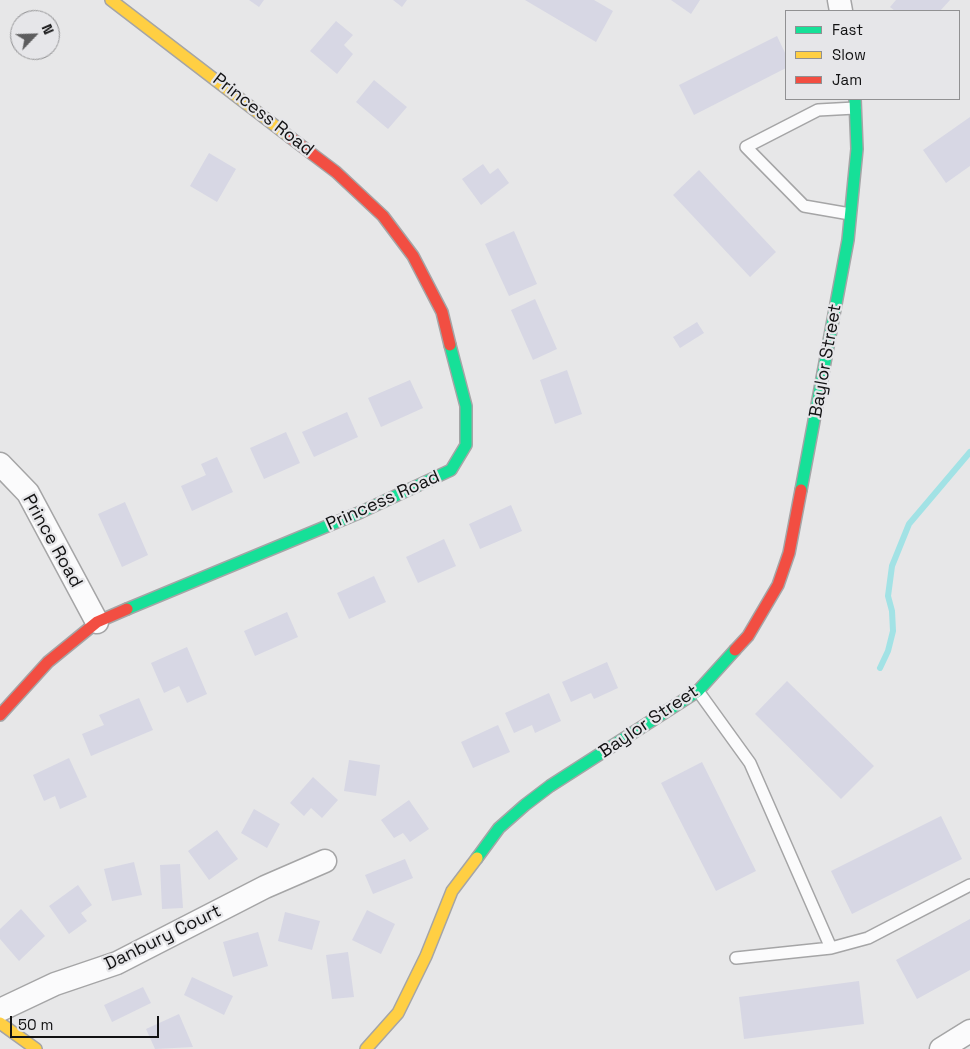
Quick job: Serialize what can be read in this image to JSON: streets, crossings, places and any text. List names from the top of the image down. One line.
{"streets":{"street":["Princess Road","Baylor Street","Prince Road","Danbury Court"]},"crossings":[["Princess Road","Prince Road"]],"legend":["Fast","Slow","Jam"],"scale_bar":"50 m","north":"top right"}
